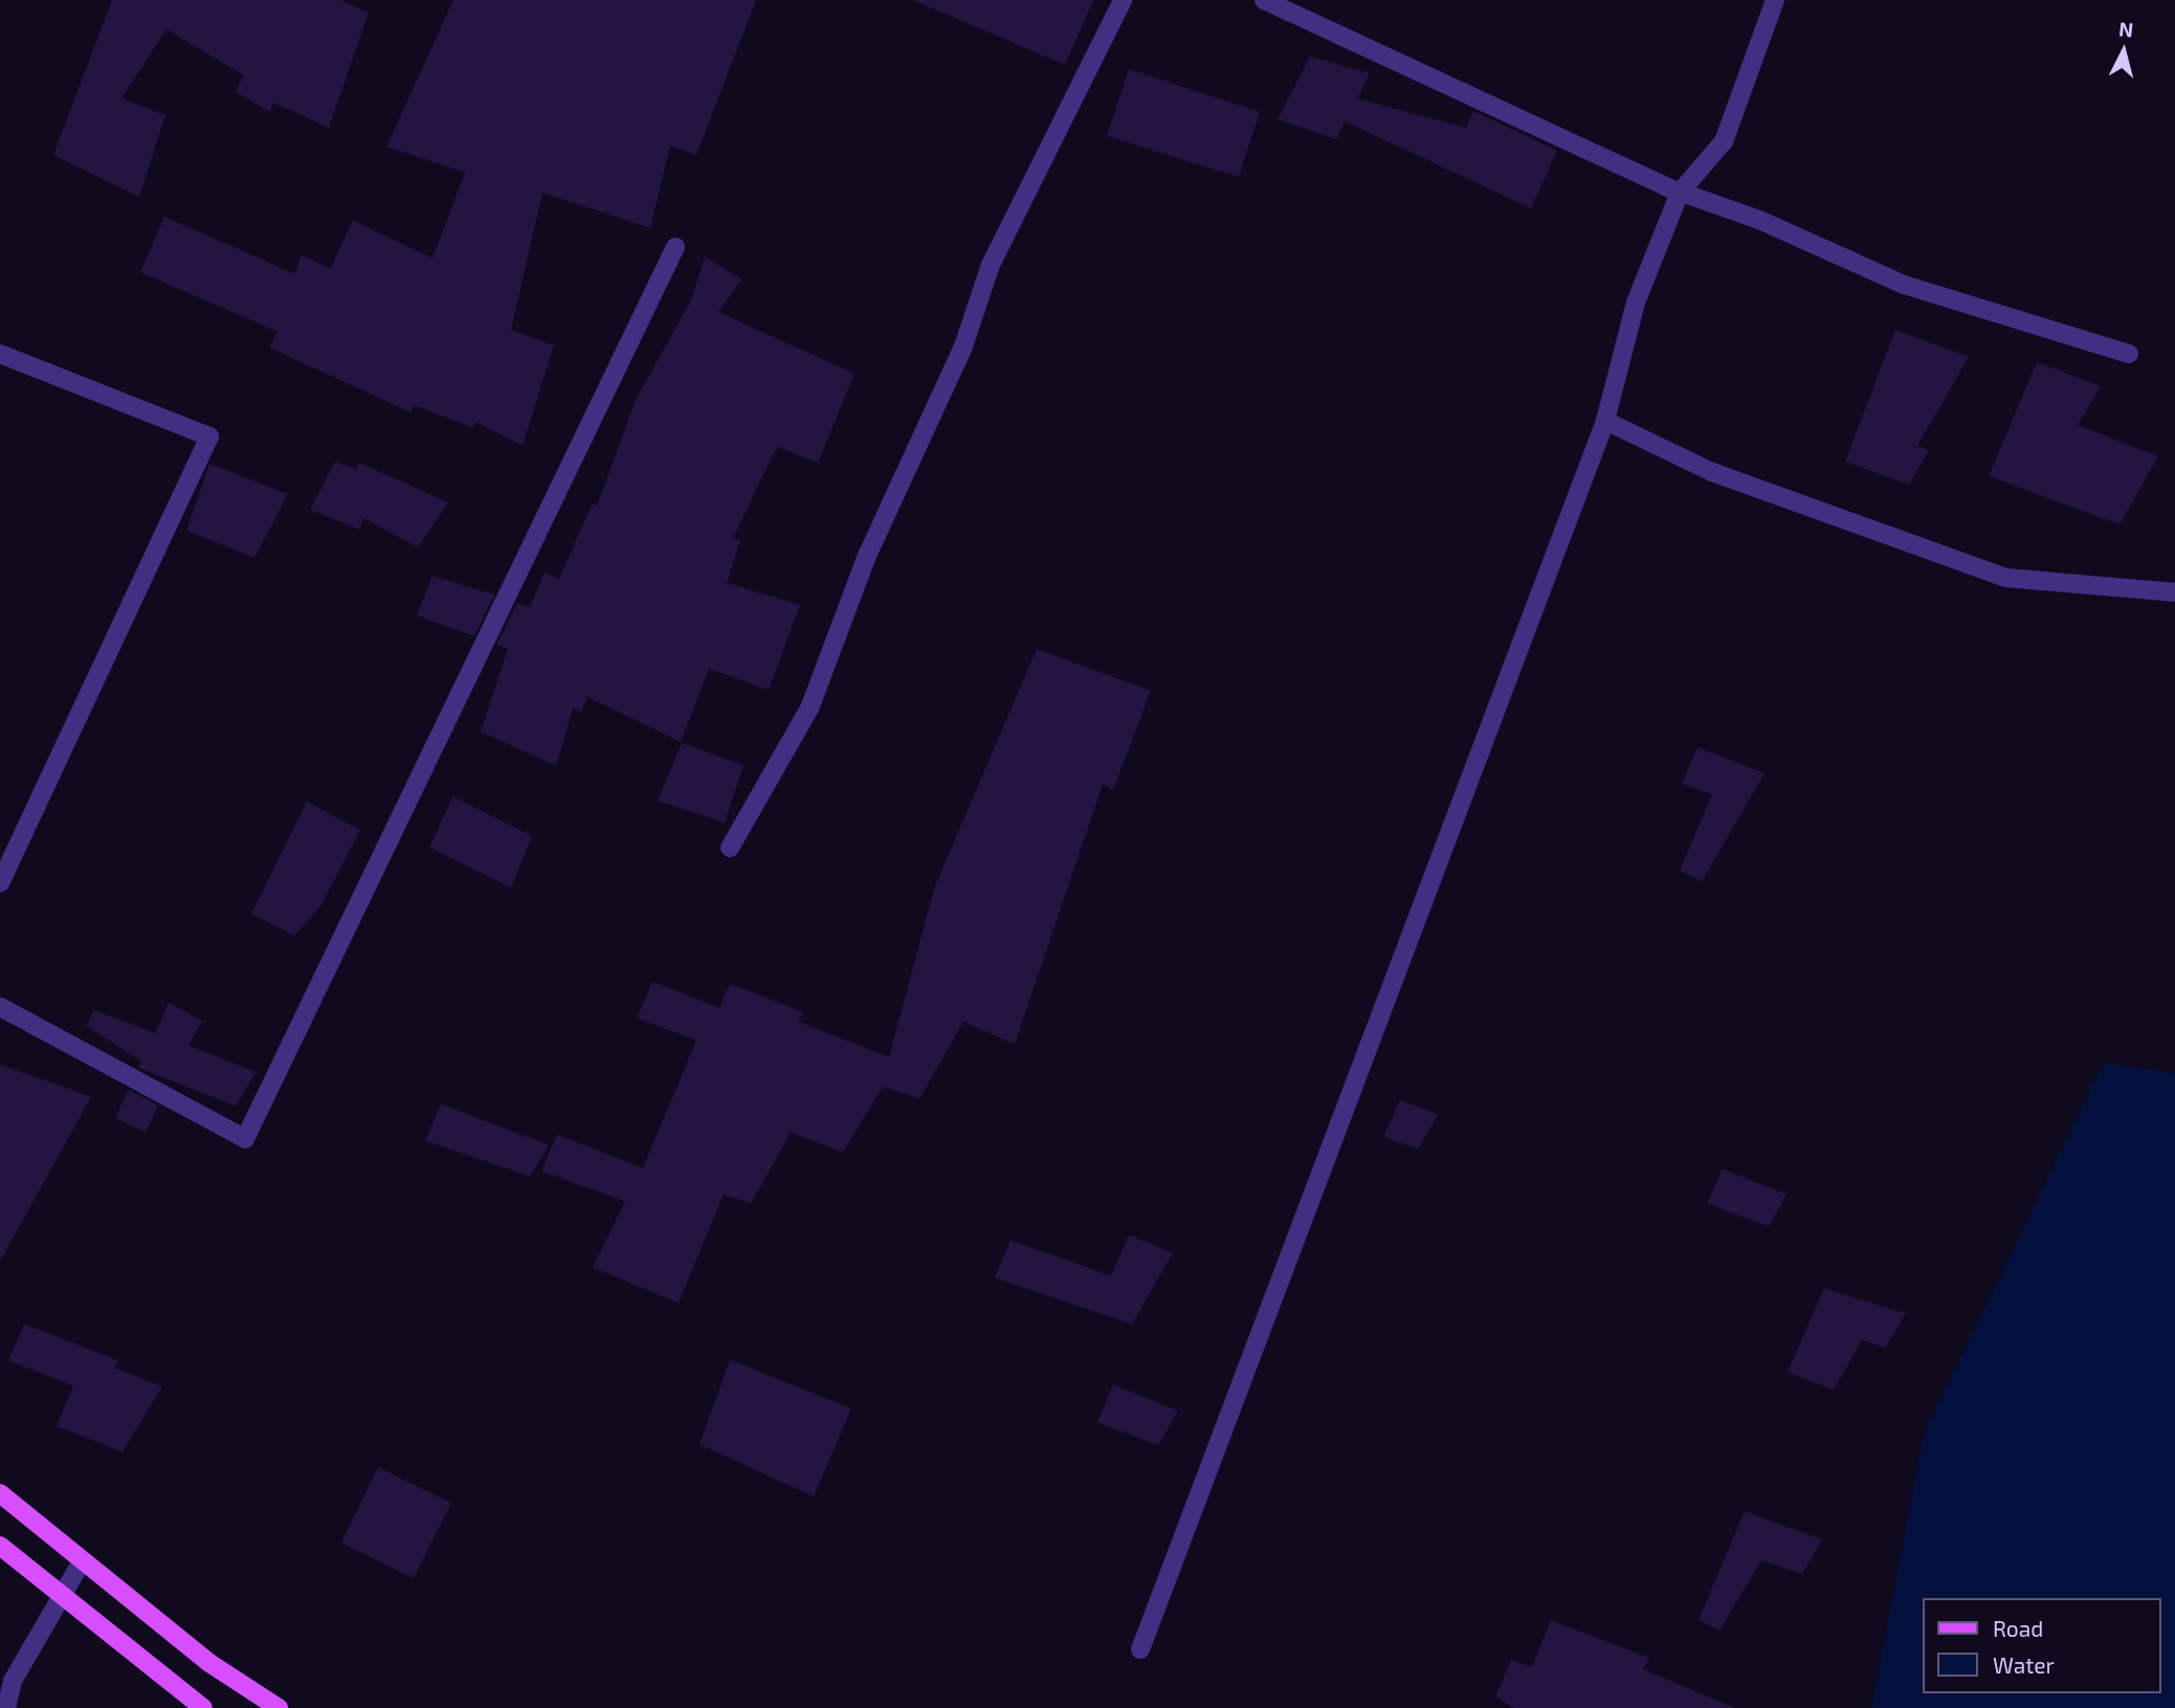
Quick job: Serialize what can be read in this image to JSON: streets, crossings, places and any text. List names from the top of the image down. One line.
{"legend":["Road","Water"],"north":"top"}
